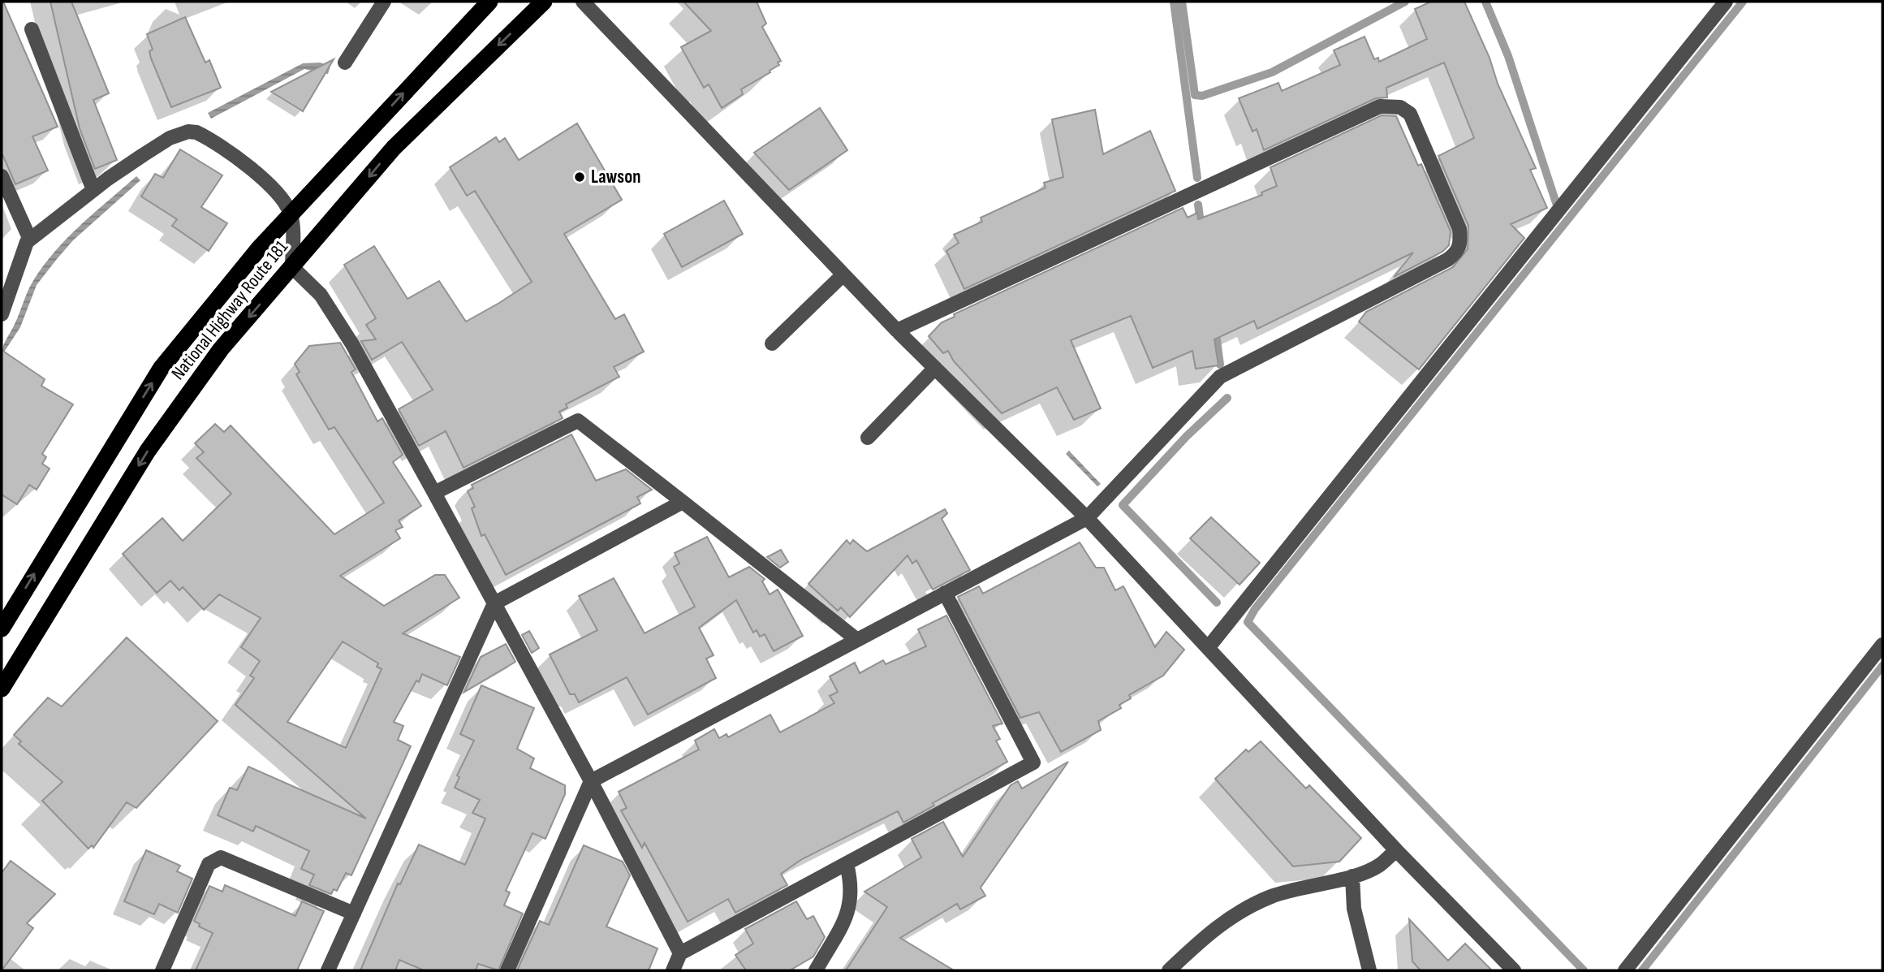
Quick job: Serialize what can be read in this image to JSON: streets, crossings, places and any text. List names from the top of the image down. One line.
{"streets":{"highway":["National Highway Route 181"]},"places":["Lawson"]}
